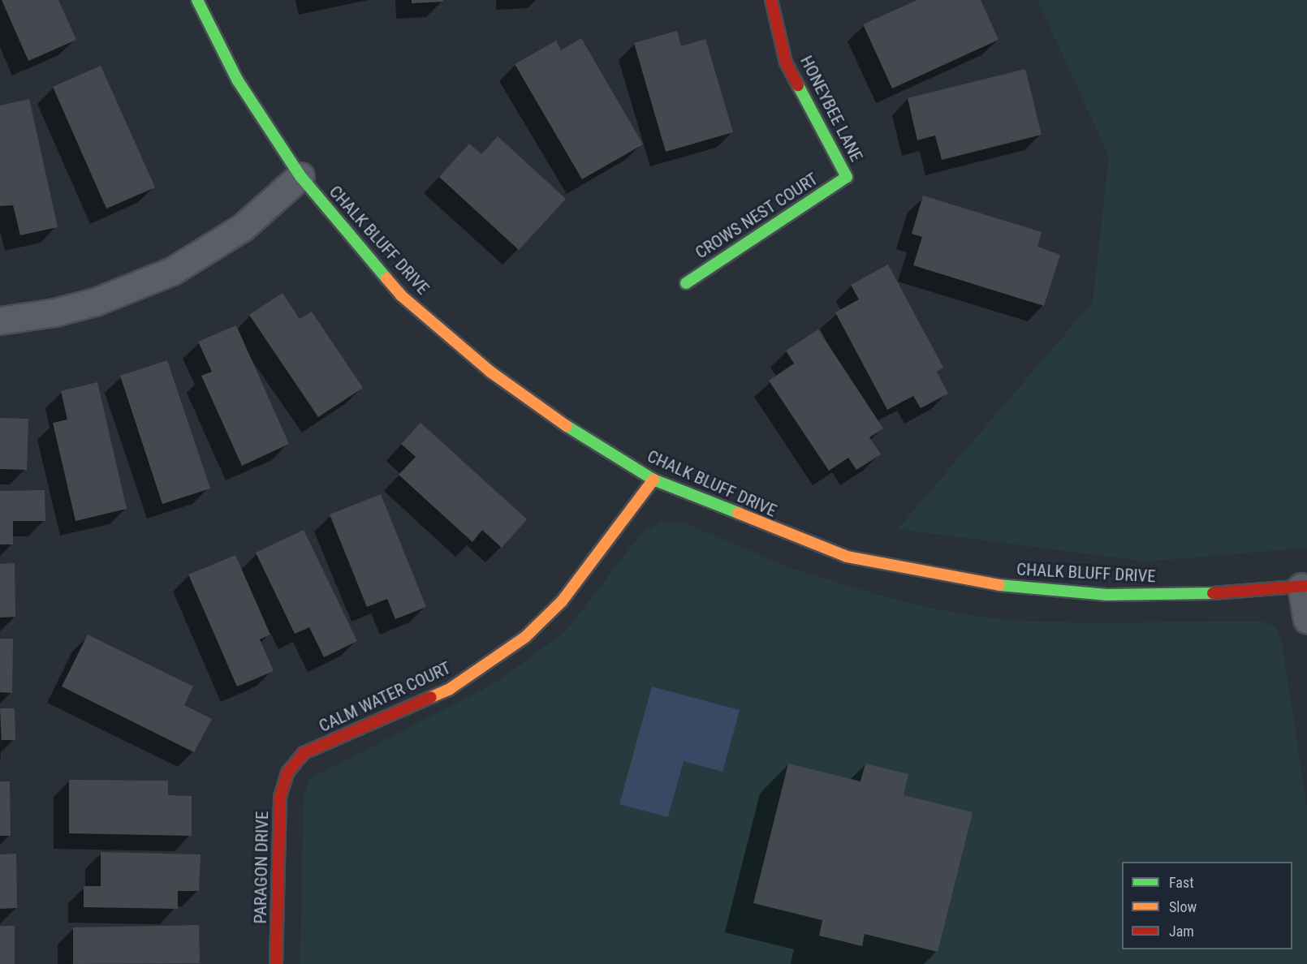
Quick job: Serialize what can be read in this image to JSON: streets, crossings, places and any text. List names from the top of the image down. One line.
{"streets":{"street":["HONEYBEE LANE","CROWS NEST COURT","CHALK BLUFF DRIVE","CALM WATER COURT","PARAGON DRIVE"]},"crossings":[["HONEYBEE LANE","CROWS NEST COURT"],["CHALK BLUFF DRIVE","CALM WATER COURT"],["CALM WATER COURT","PARAGON DRIVE"]],"legend":["Fast","Slow","Jam"]}
